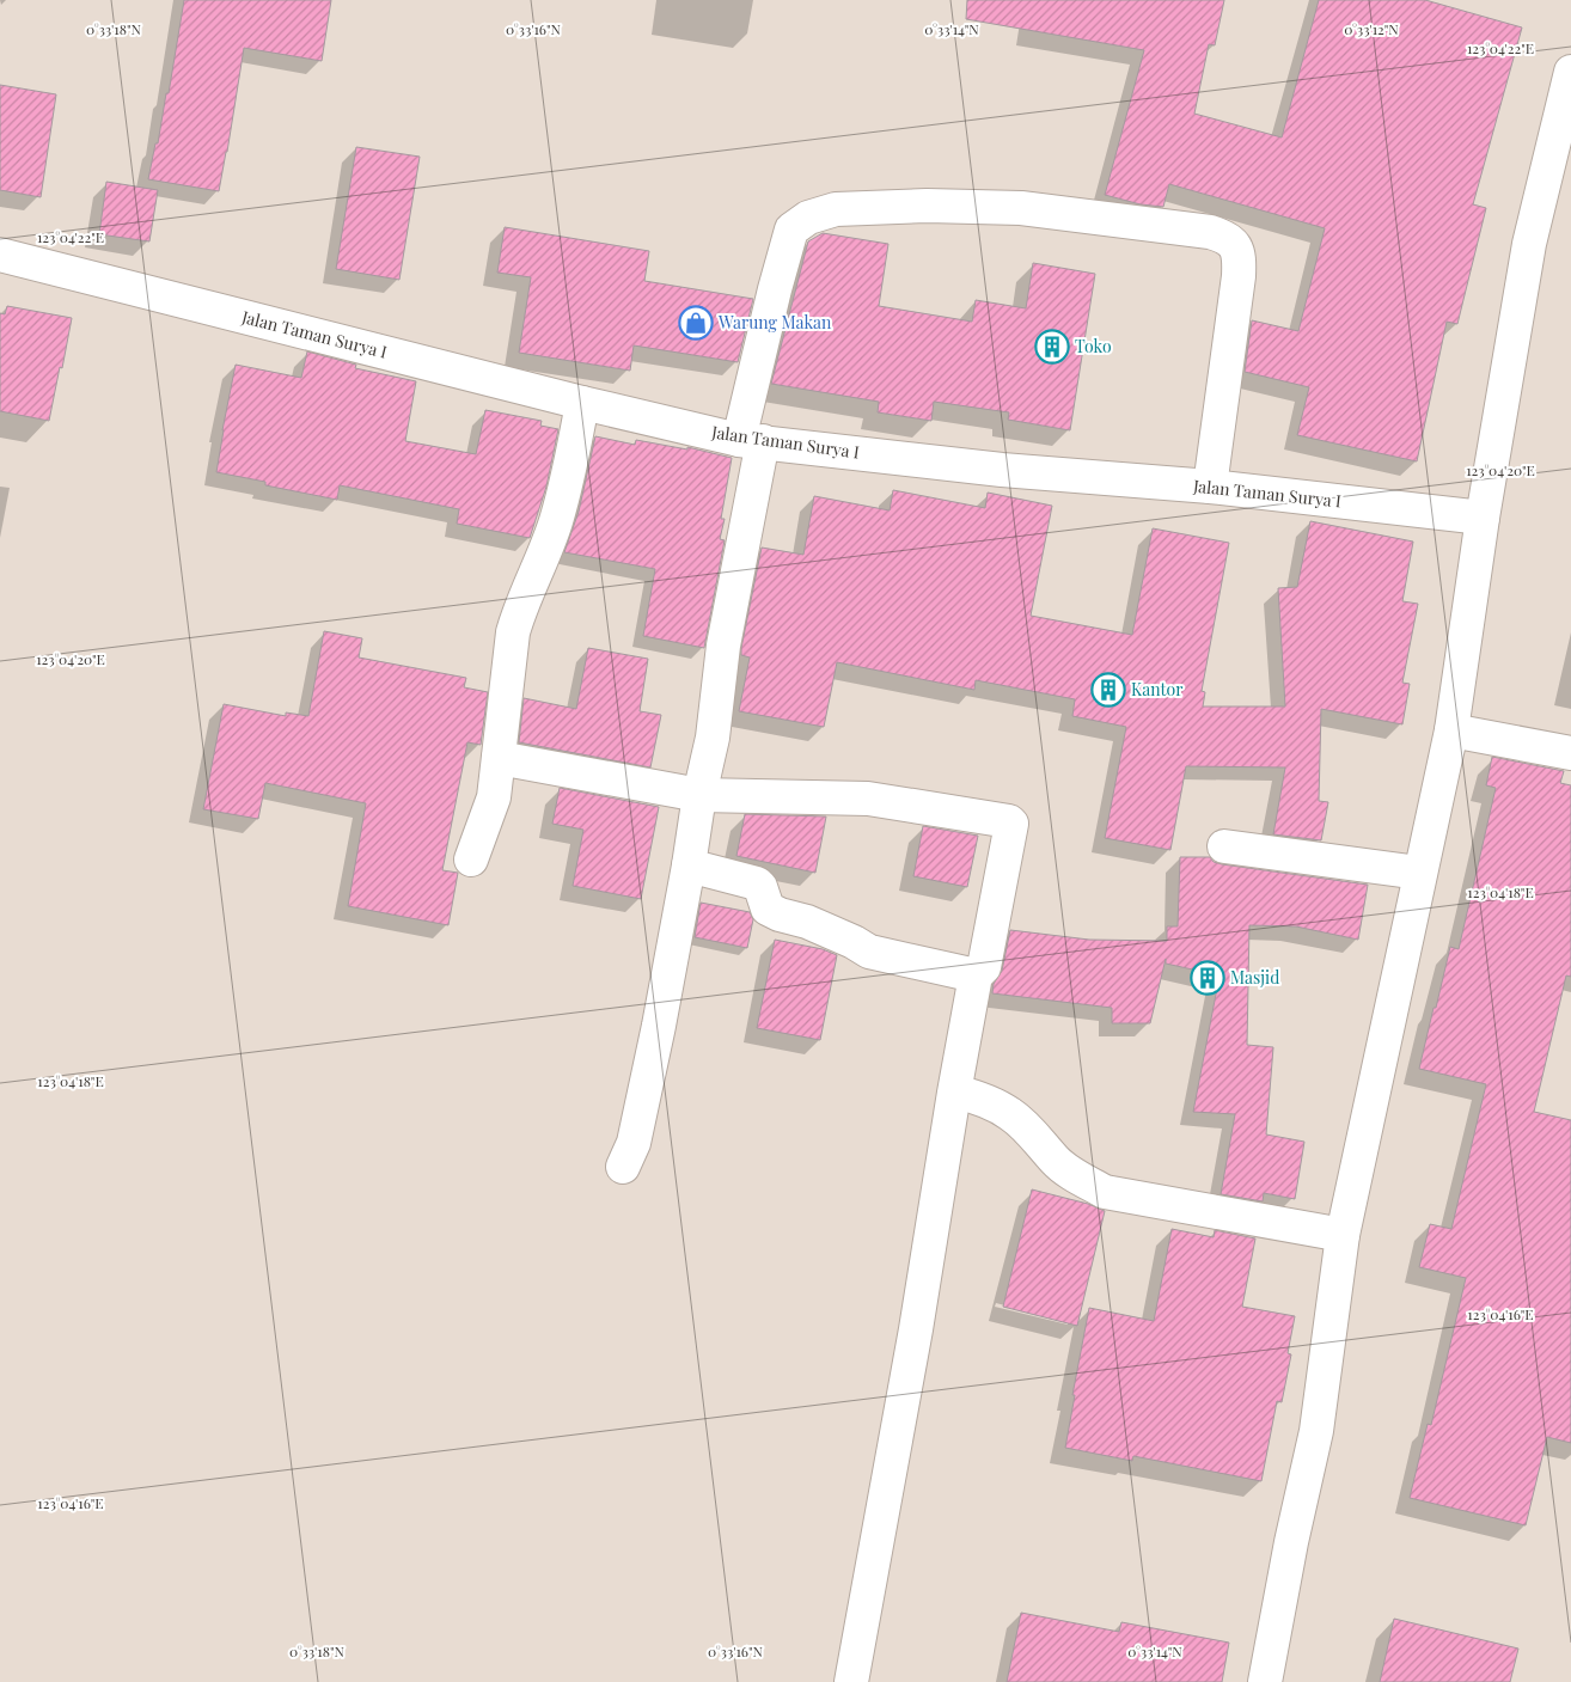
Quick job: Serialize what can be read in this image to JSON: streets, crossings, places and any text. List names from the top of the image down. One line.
{"streets":{"street":["Jalan Taman Surya I"]},"places":{"shop":["Warung Makan"],"building":["Toko","Kantor","Masjid"]},"coordinates":["0°33'18\"N","0°33'16\"N","0°33'14\"N","0°33'12\"N","123°04'22\"E","123°04'20\"E","123°04'18\"E","123°04'16\"E"]}
